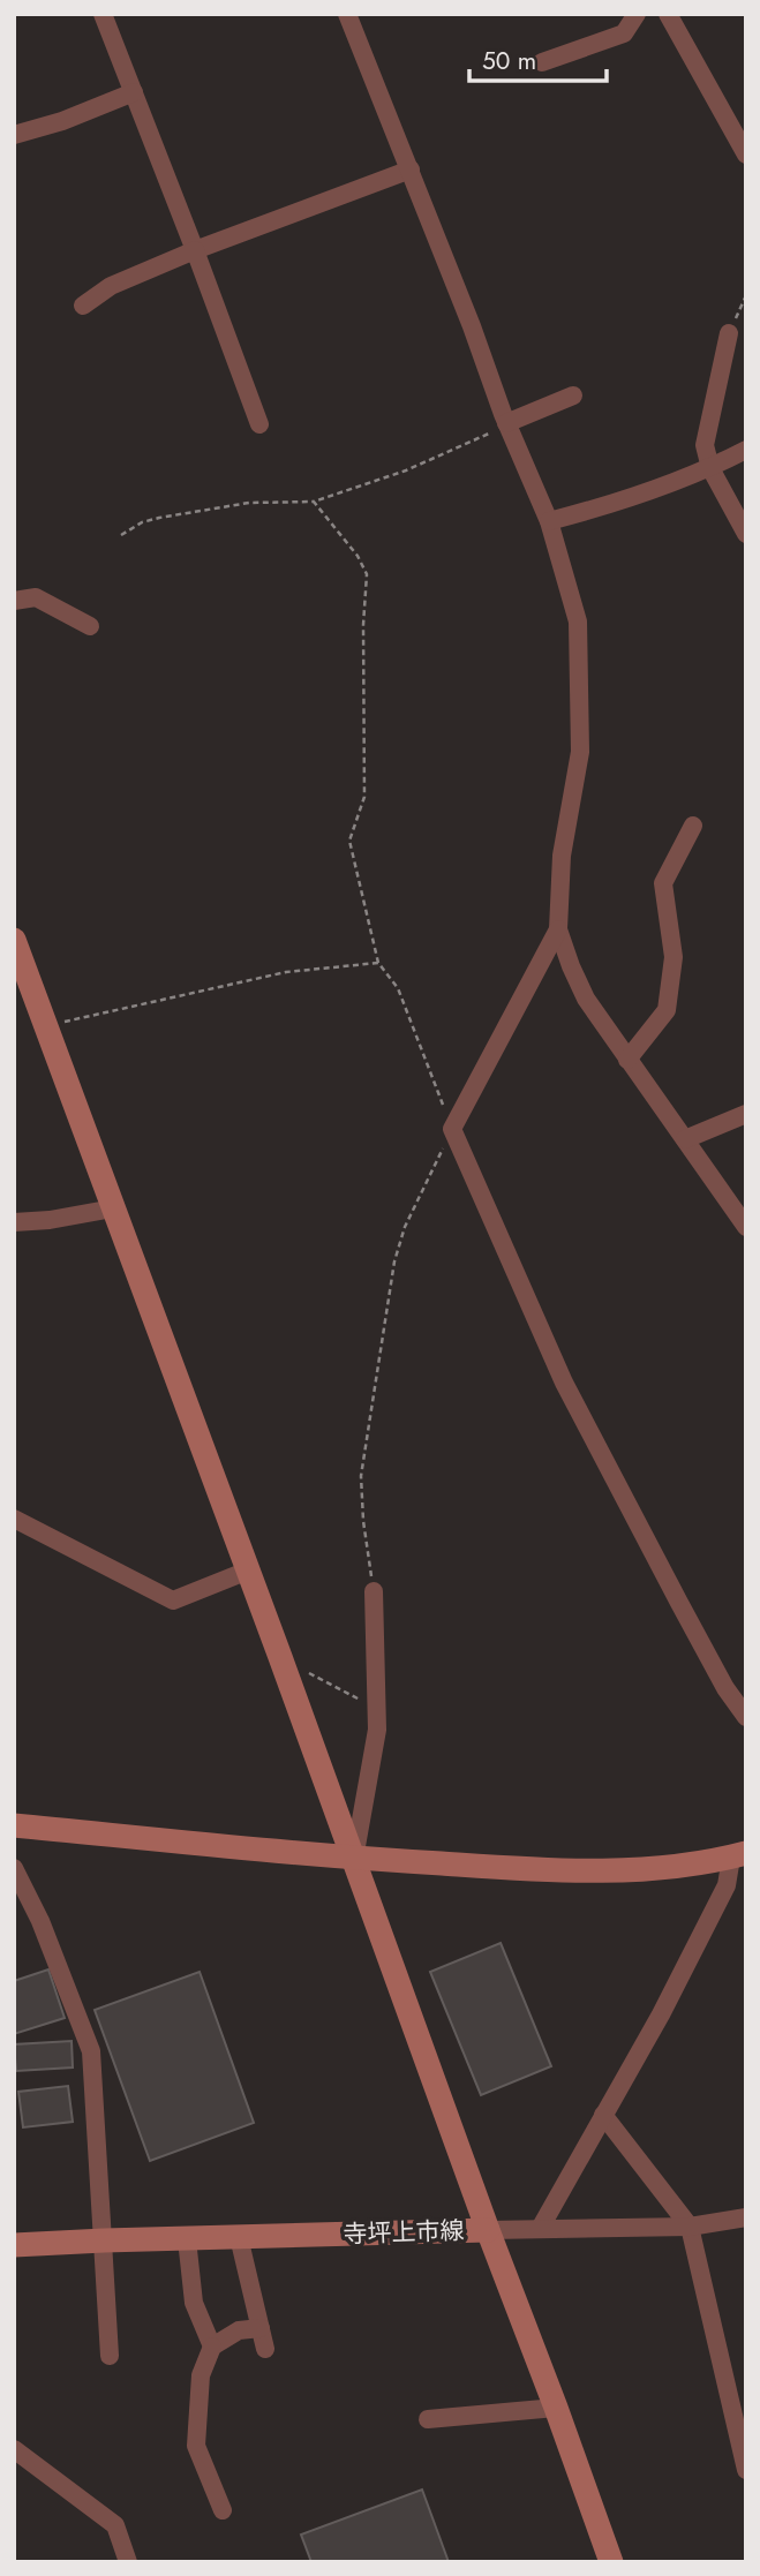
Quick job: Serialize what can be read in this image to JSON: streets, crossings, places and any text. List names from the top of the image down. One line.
{"streets":{"street":["寺坪上市線"]},"scale_bar":"50 m"}
